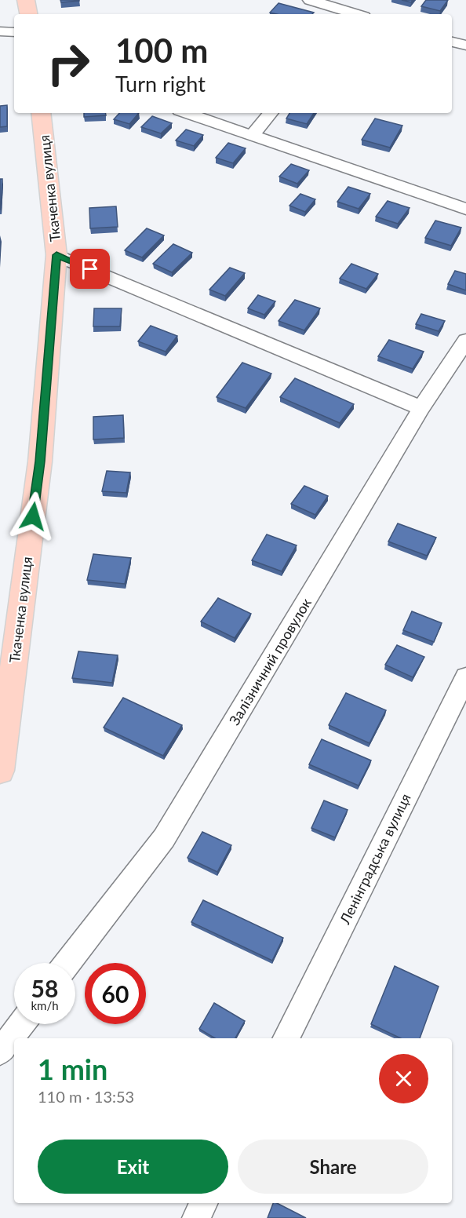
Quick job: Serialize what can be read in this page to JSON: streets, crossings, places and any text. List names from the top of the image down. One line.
{"streets":{"main road":["Ткаченка вулиця"],"street":["Залізничний провулок","Ленінградська вулиця"]},"page":{"turn":["100 m","Turn right"],"speed":"58 km/h","limit":"60","heading":["1 min","110 m · 13:53"],"buttons":["Exit","Share"]}}
